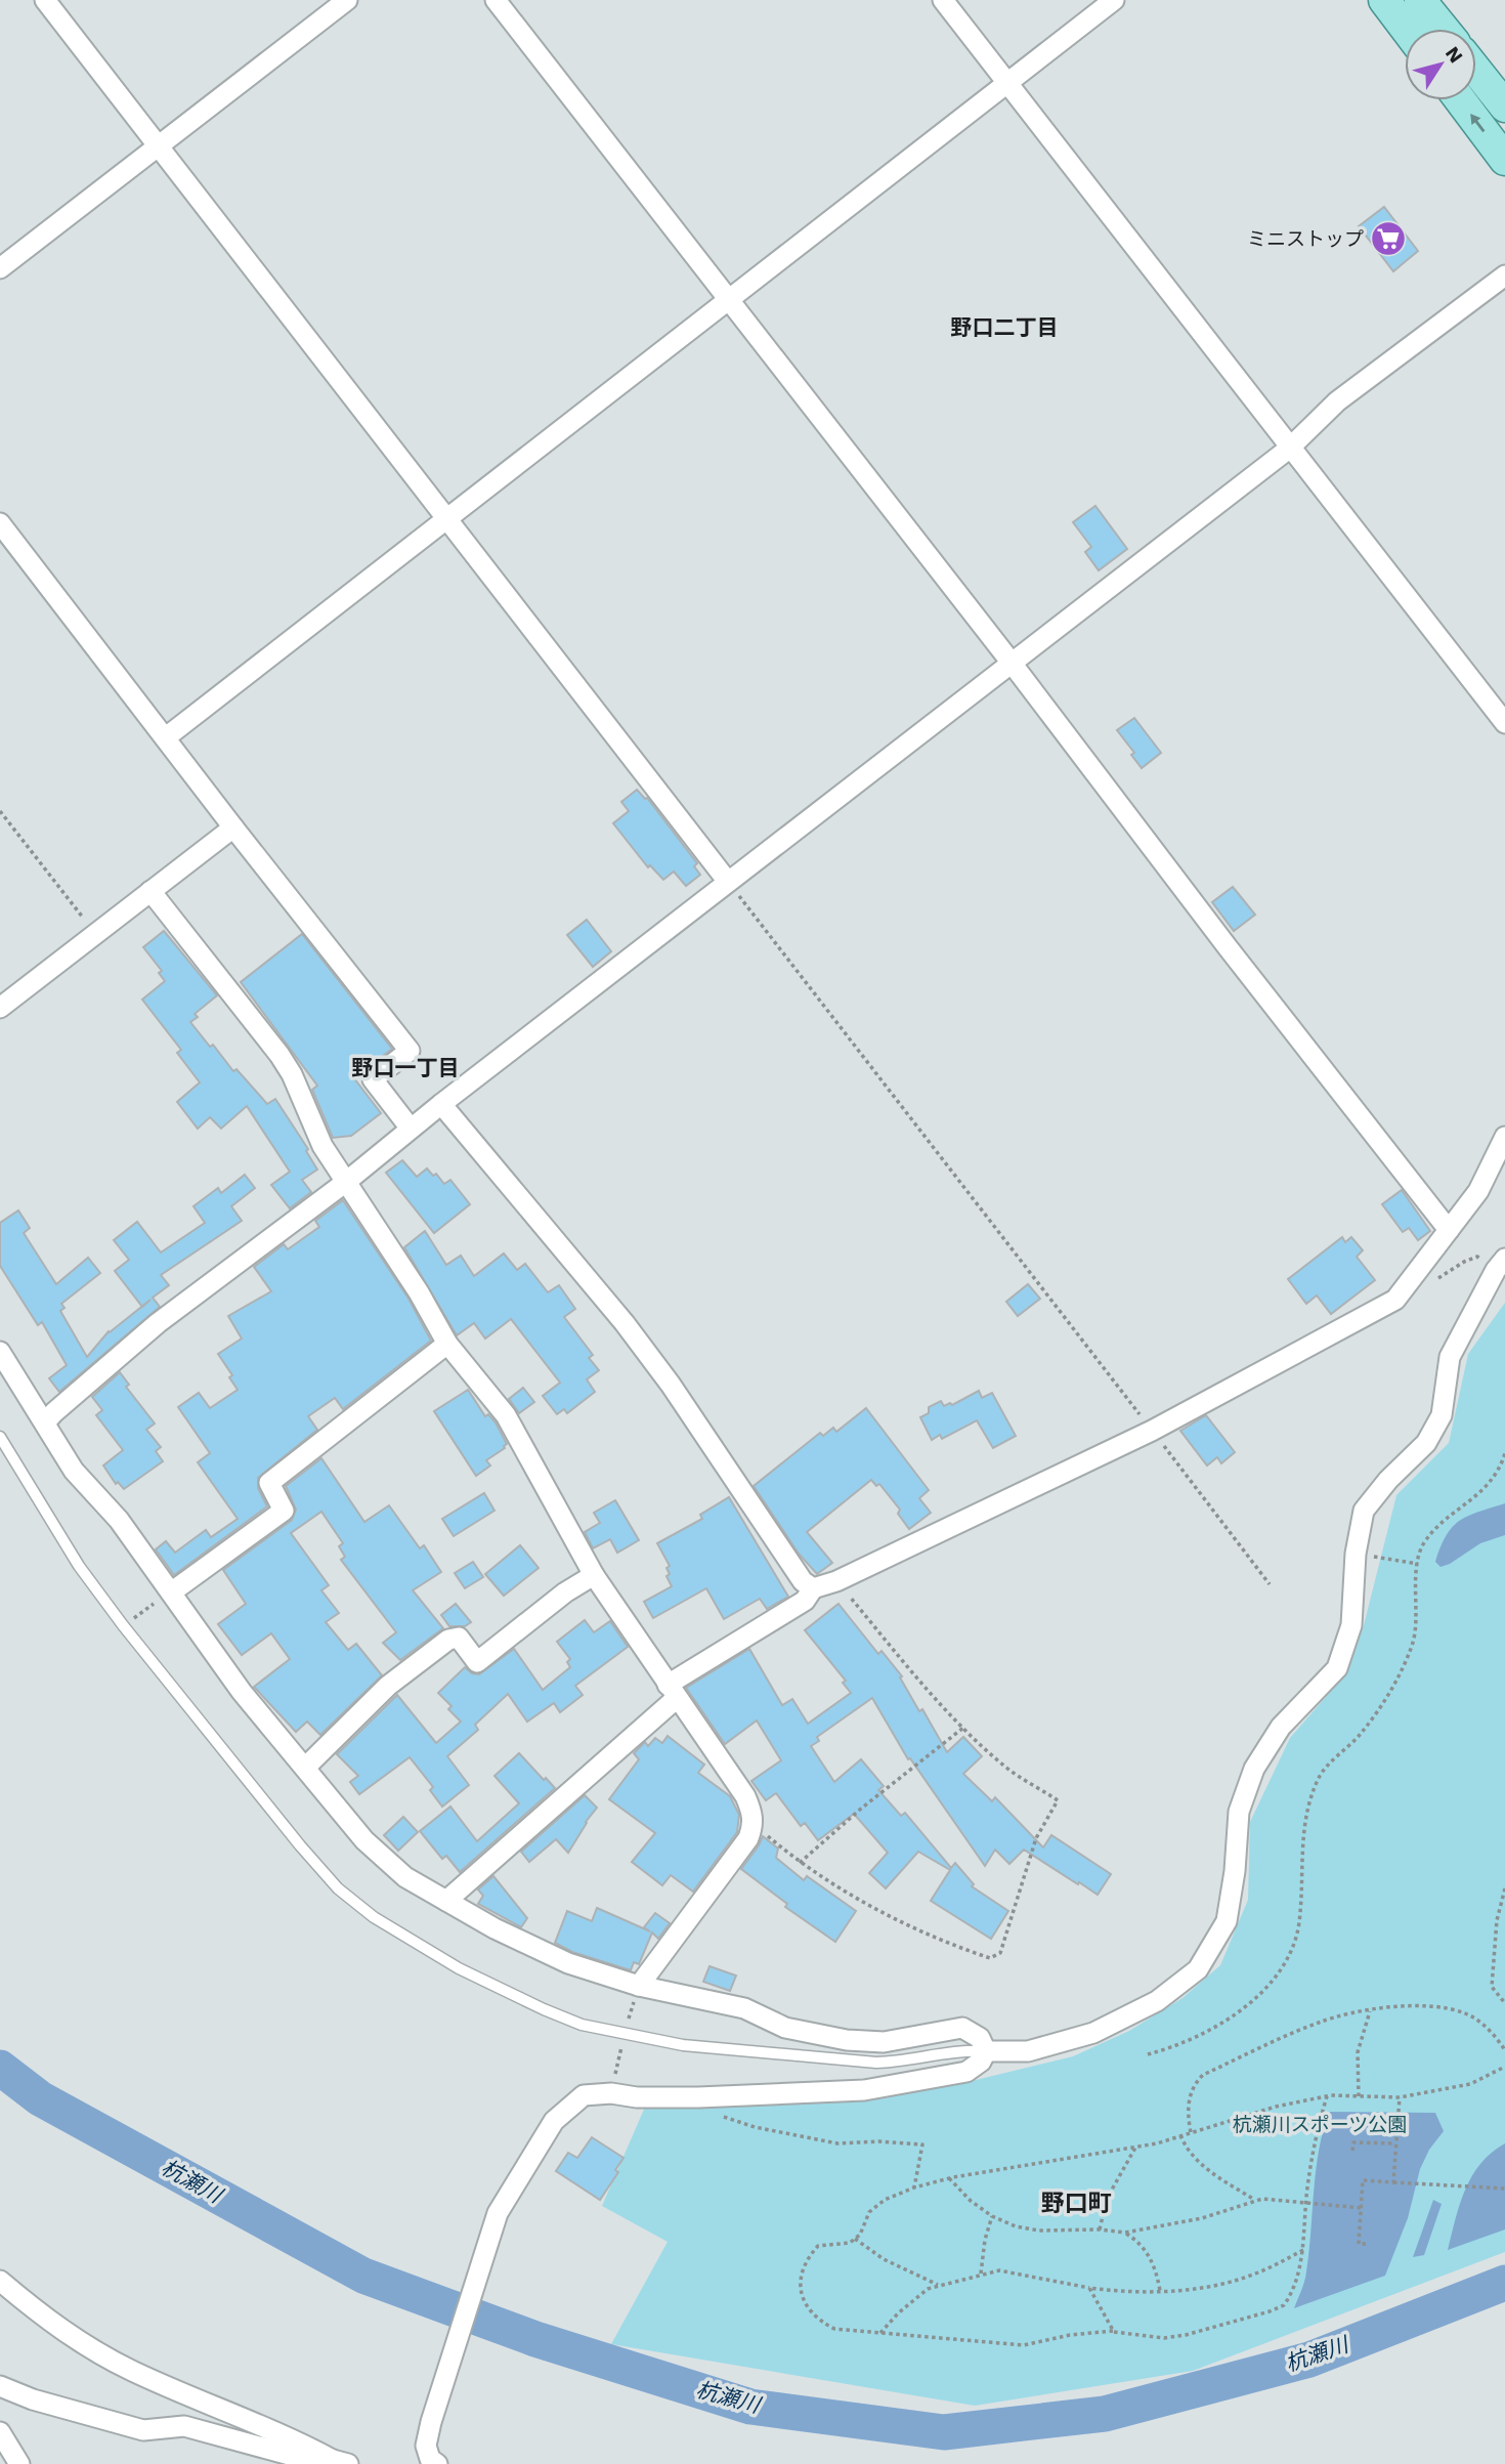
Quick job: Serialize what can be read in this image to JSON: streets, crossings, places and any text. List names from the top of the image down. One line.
{"districts":["野口二丁目","野口一丁目","野口町"],"water":["杭瀬川"],"parks":["杭瀬川スポーツ公園"],"places":{"supermarket":["ミニストップ"]},"north":"top right"}
